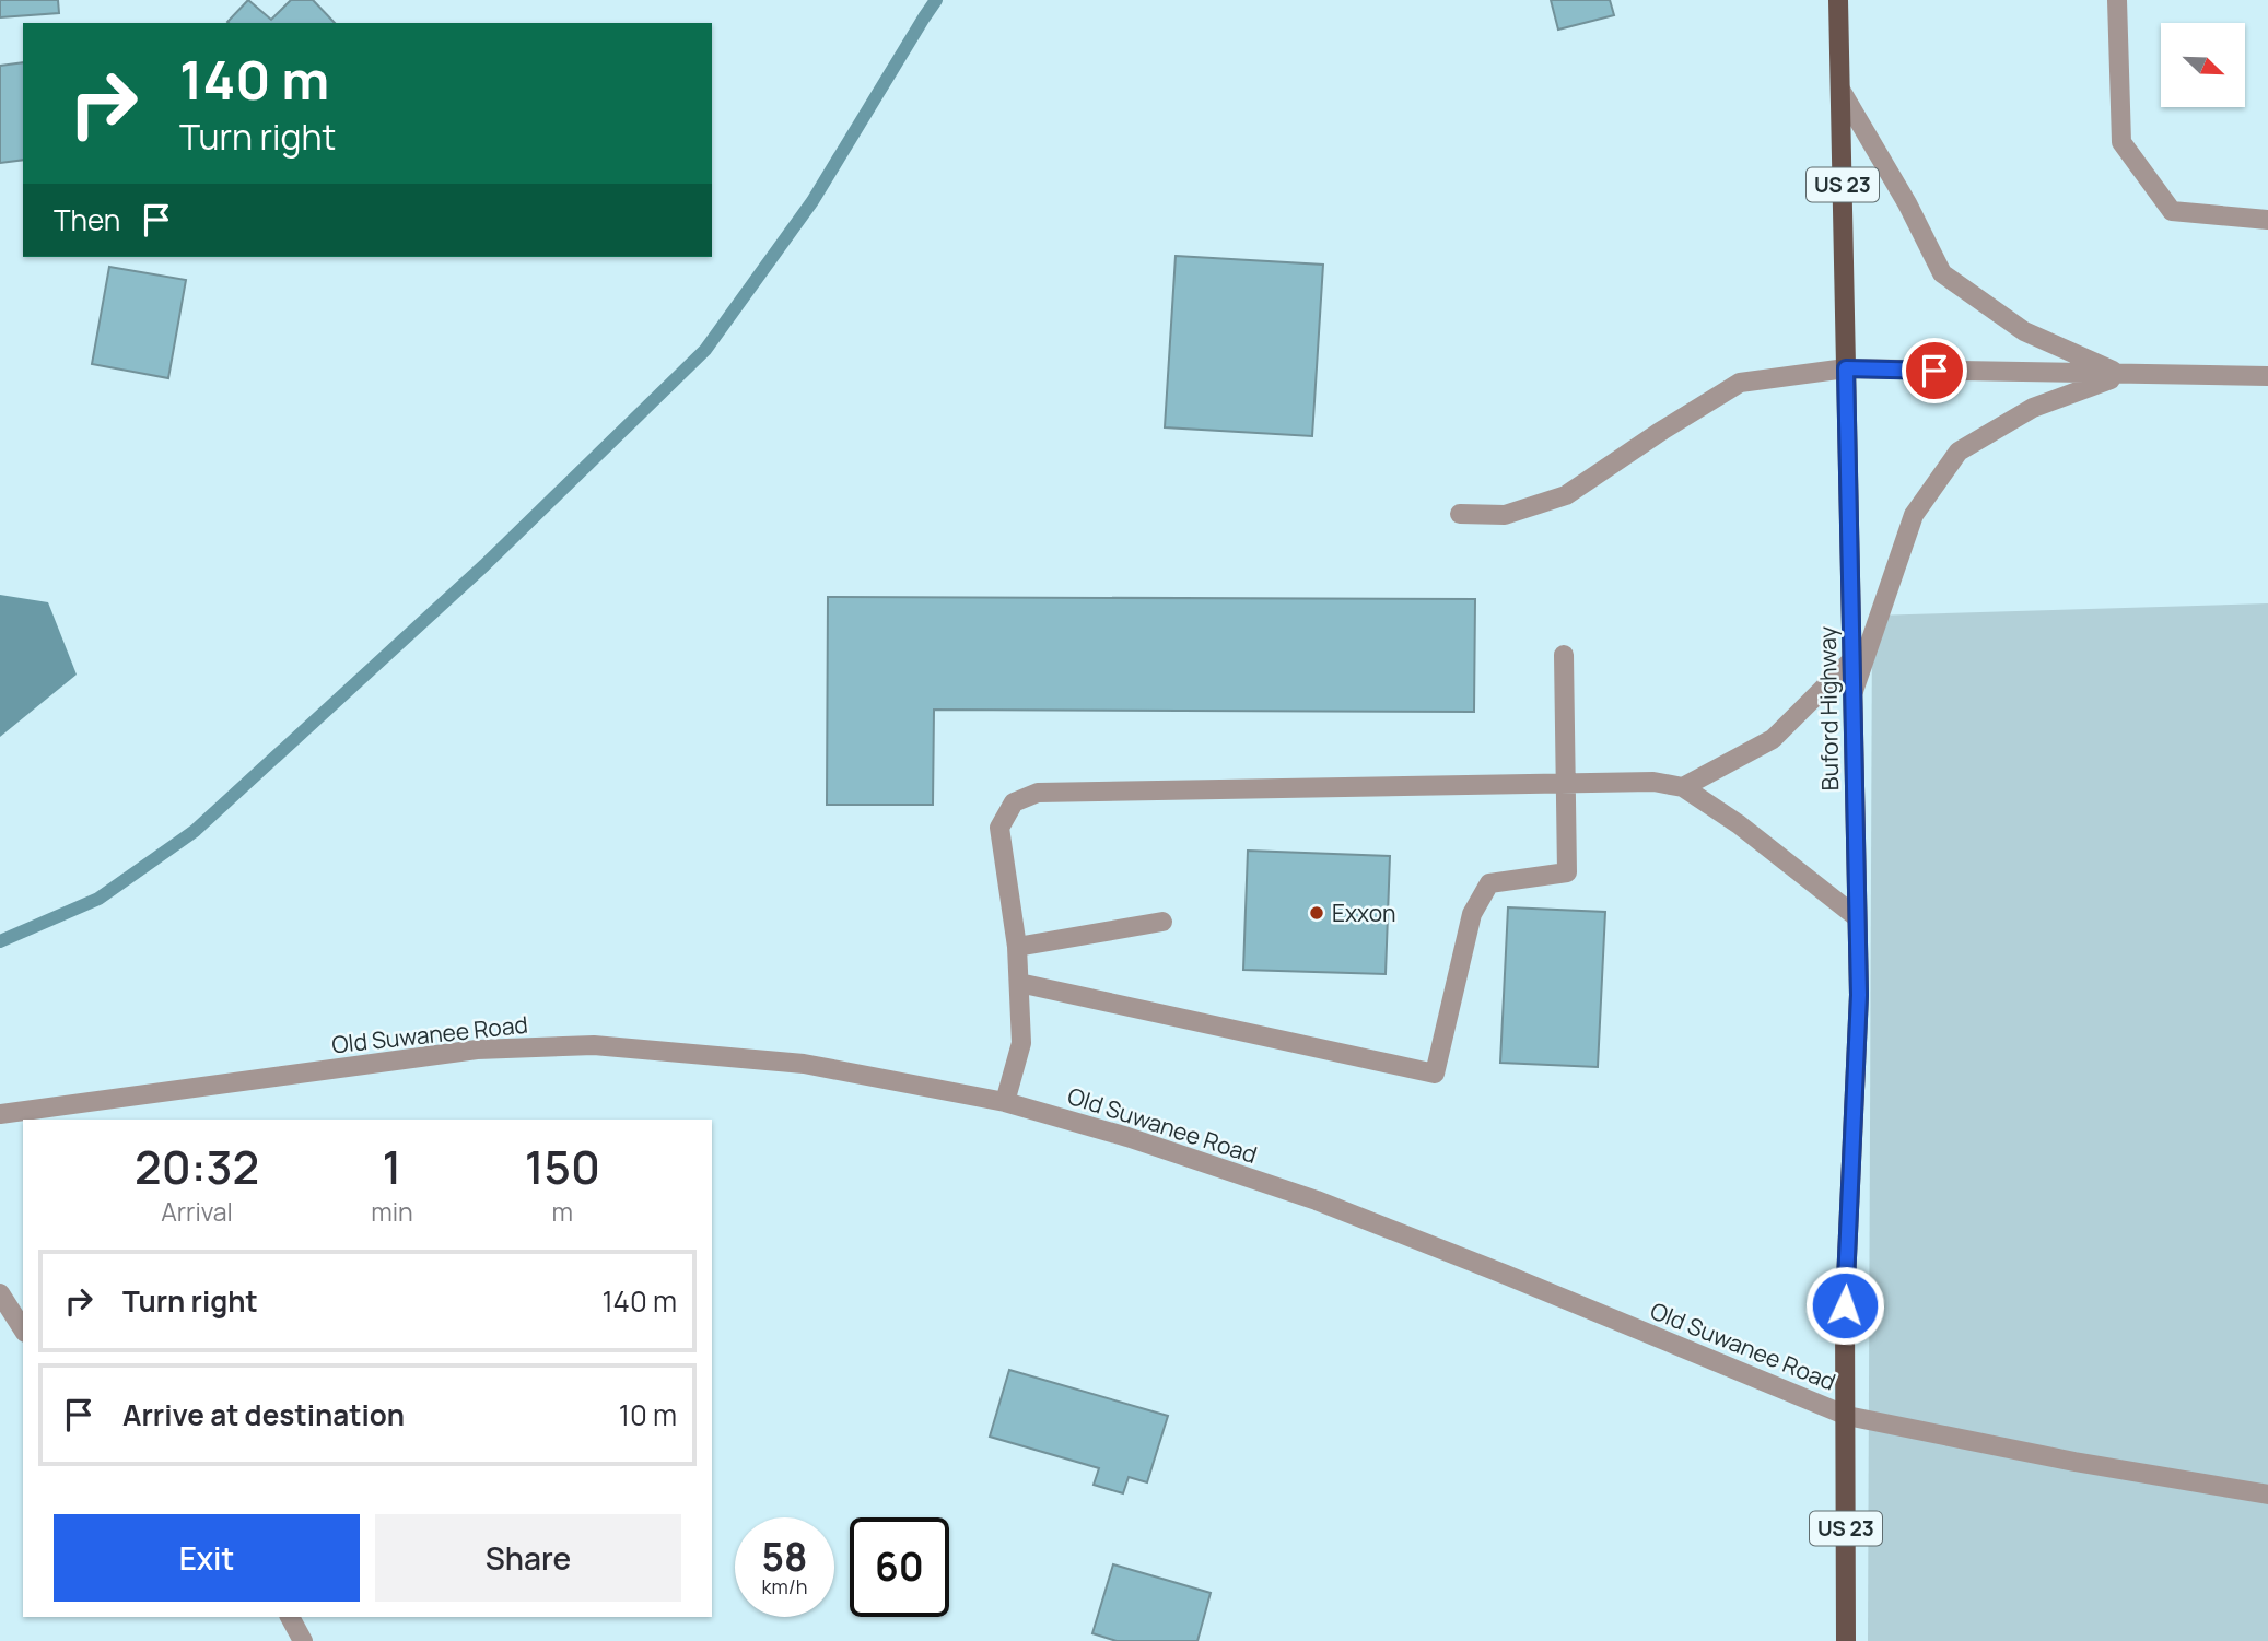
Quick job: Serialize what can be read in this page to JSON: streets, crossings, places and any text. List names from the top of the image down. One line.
{"streets":{"main road":["US 23","Buford Highway"],"street":["Old Suwanee Road"]},"crossings":[["US 23","Buford Highway"],["US 23","Old Suwanee Road"],["Buford Highway","Old Suwanee Road"]],"places":["Exxon"],"north":"bottom right","page":{"turn":["140 m","Turn right"],"then":"Then","eta":["20:32","Arrival","1","min","150","m"],"list":[{"name":"Turn right","value":"140 m"},{"name":"Arrive at destination","value":"10 m"}],"buttons":["Exit","Share"],"speed":"58 km/h","limit":"60"}}
